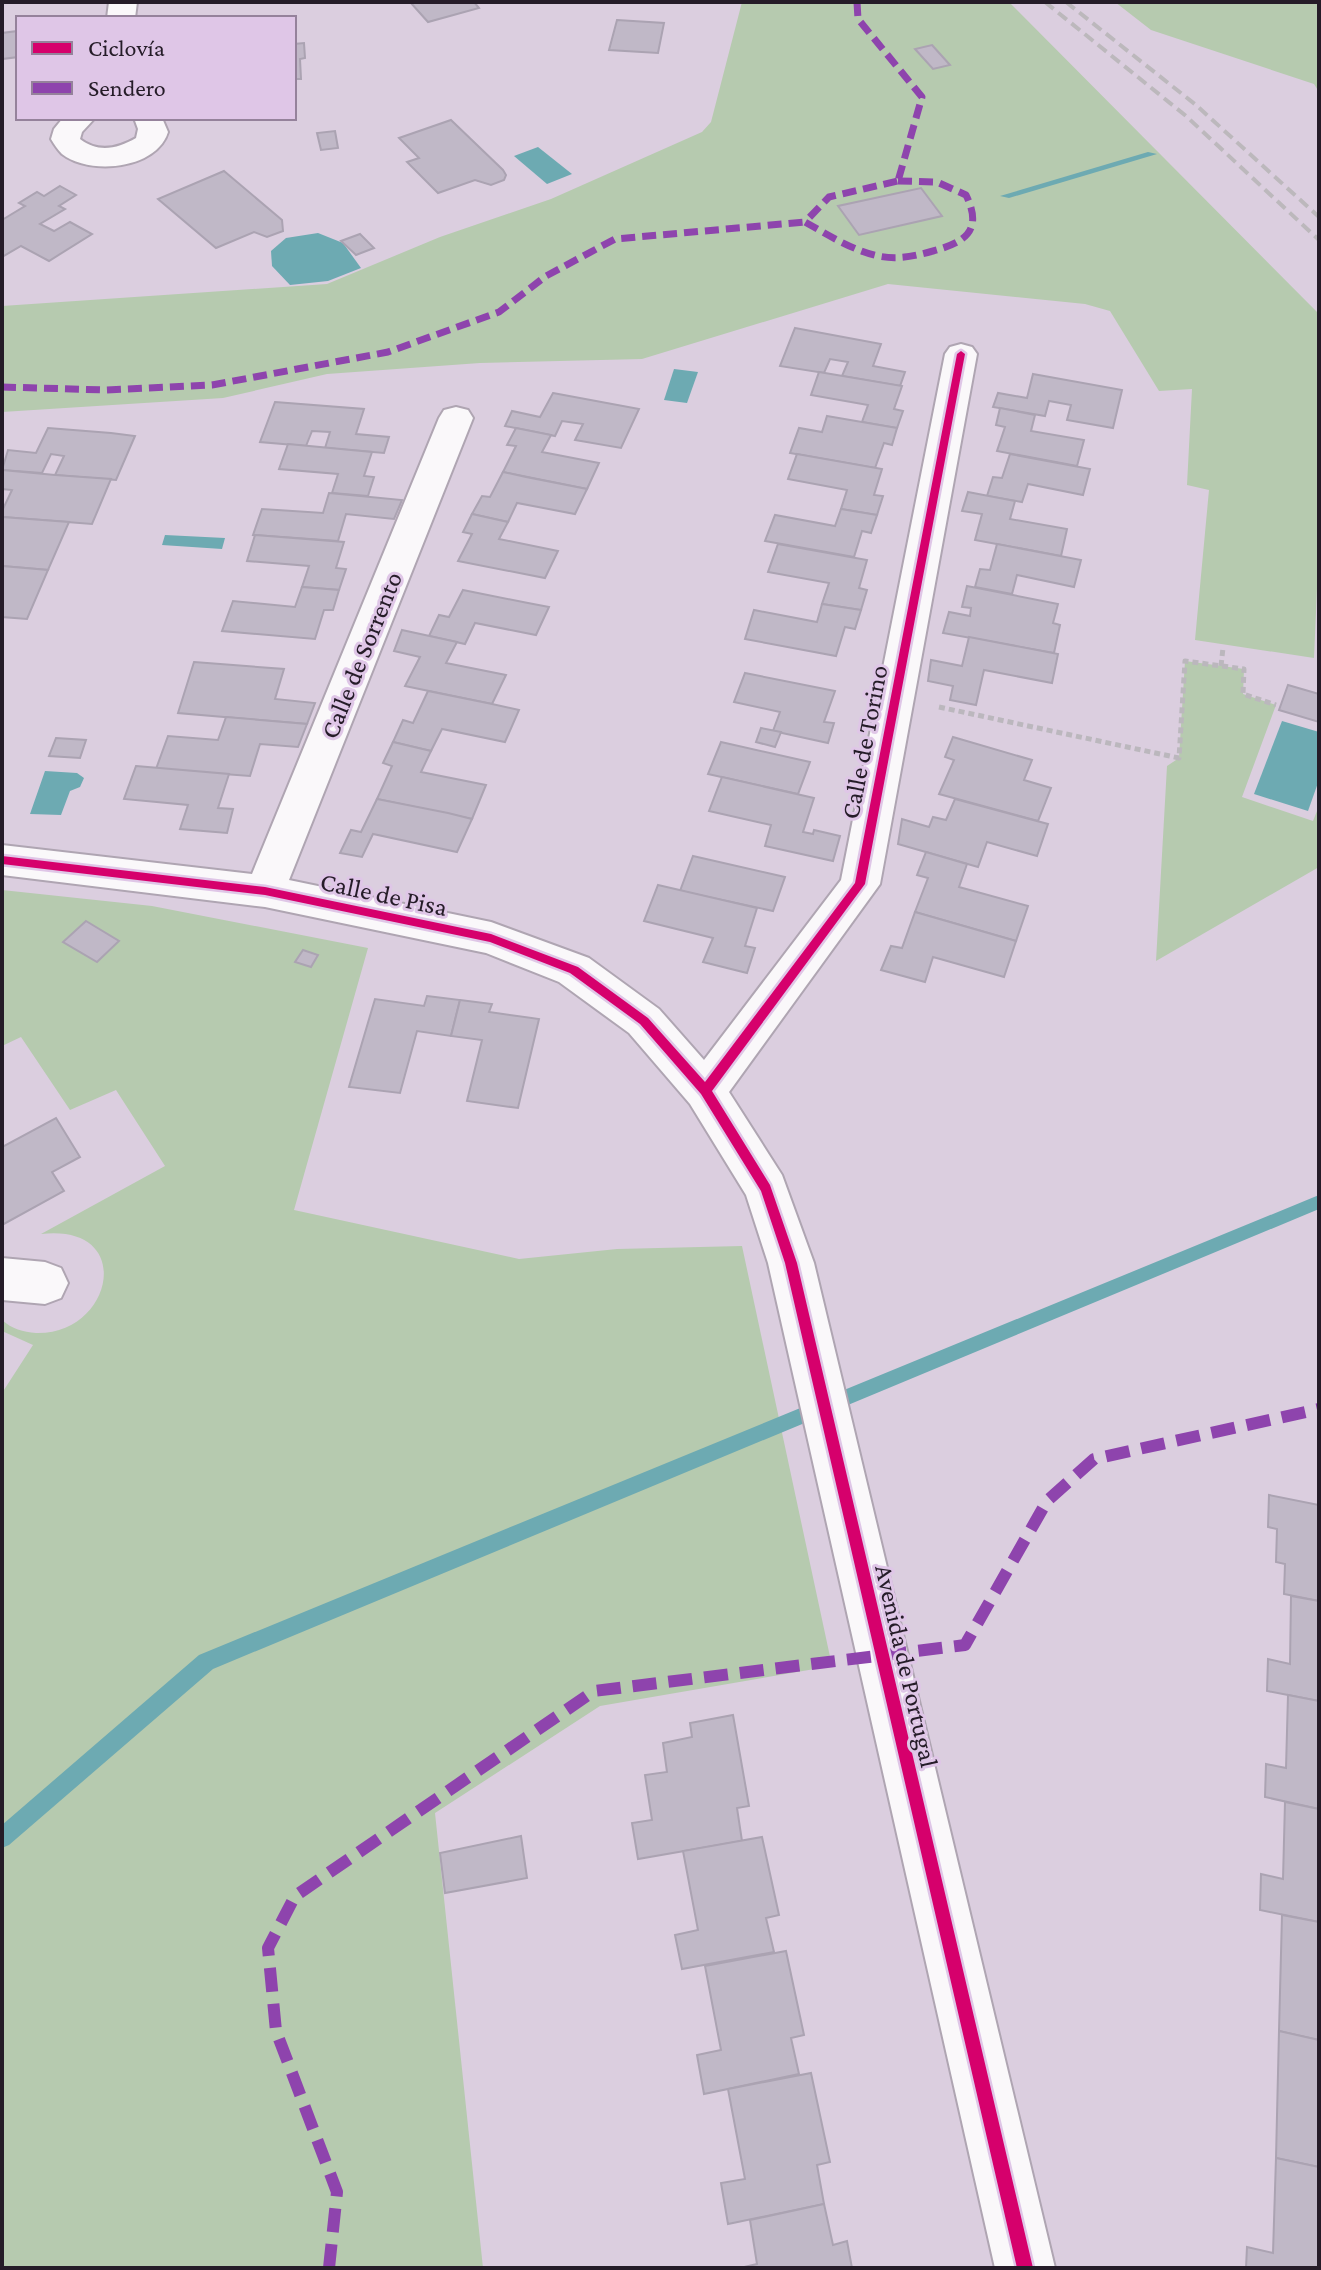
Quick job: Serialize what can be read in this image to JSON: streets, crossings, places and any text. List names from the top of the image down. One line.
{"streets":{"street":["Calle de Sorrento","Calle de Torino","Calle de Pisa","Avenida de Portugal"]},"crossings":[["Calle de Sorrento","Calle de Pisa"],["Calle de Torino","Calle de Pisa"],["Calle de Torino","Avenida de Portugal"],["Calle de Pisa","Avenida de Portugal"]],"legend":["Ciclovía","Sendero"]}
